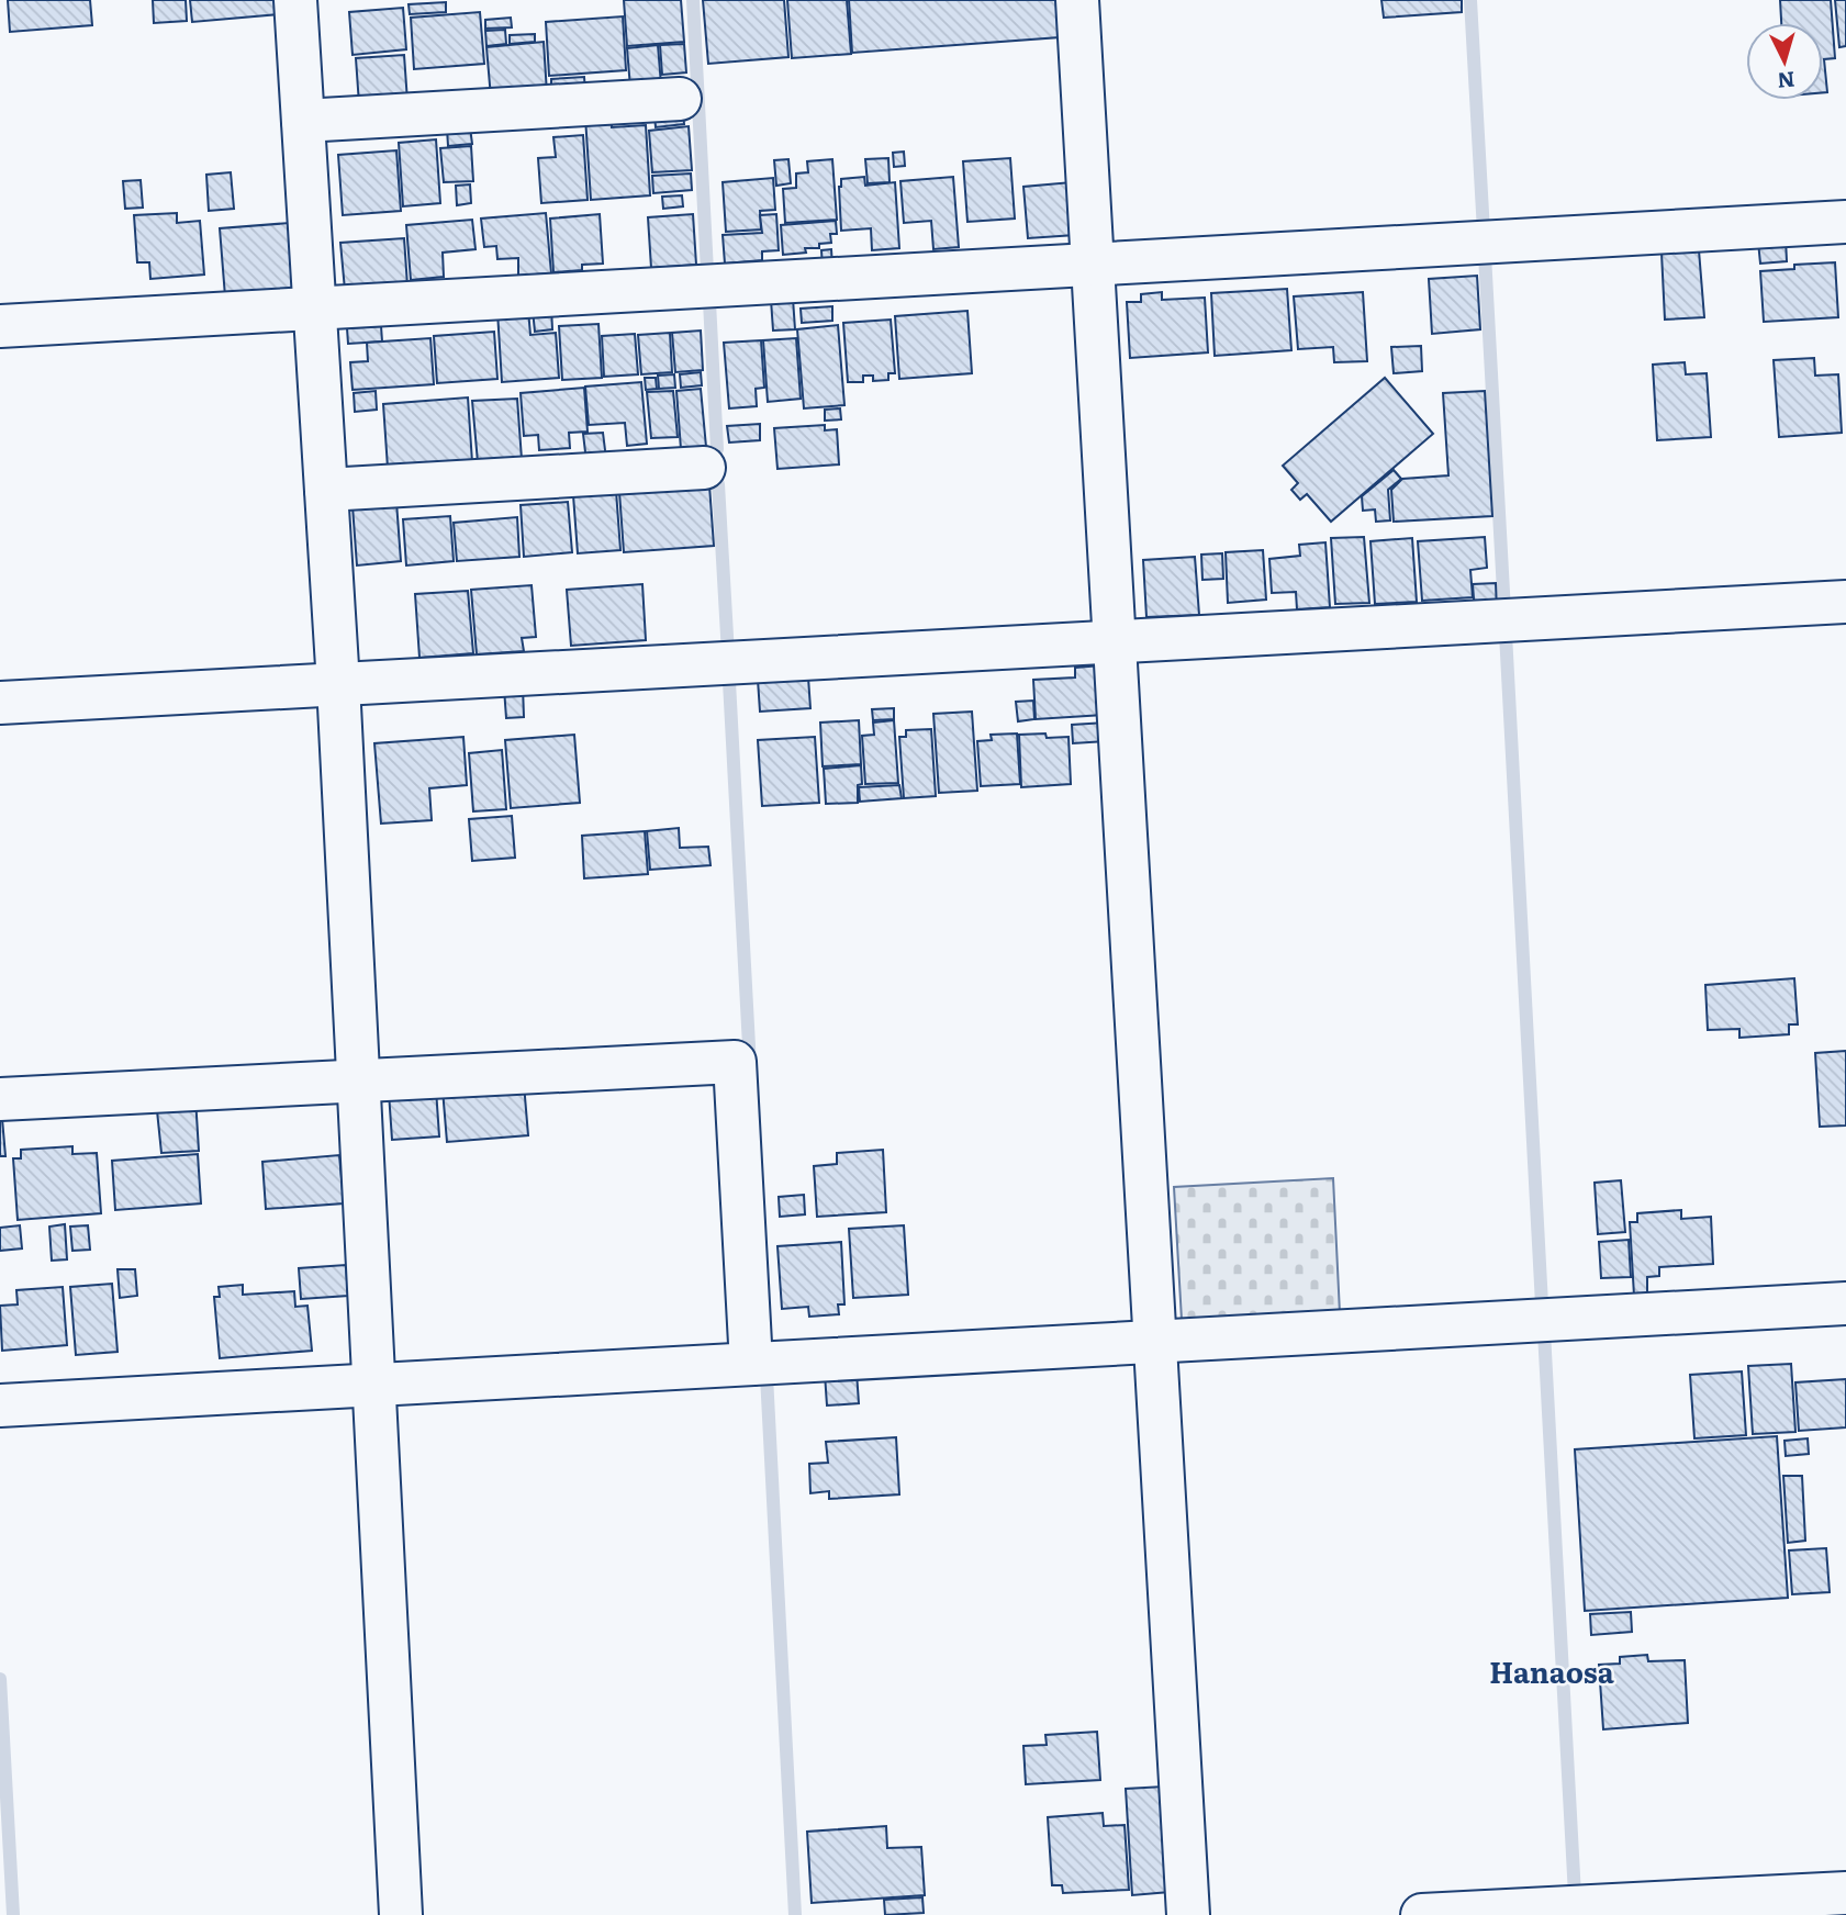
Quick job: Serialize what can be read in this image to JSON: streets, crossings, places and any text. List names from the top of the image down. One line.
{"districts":["Hanaosa"],"north":"bottom"}
